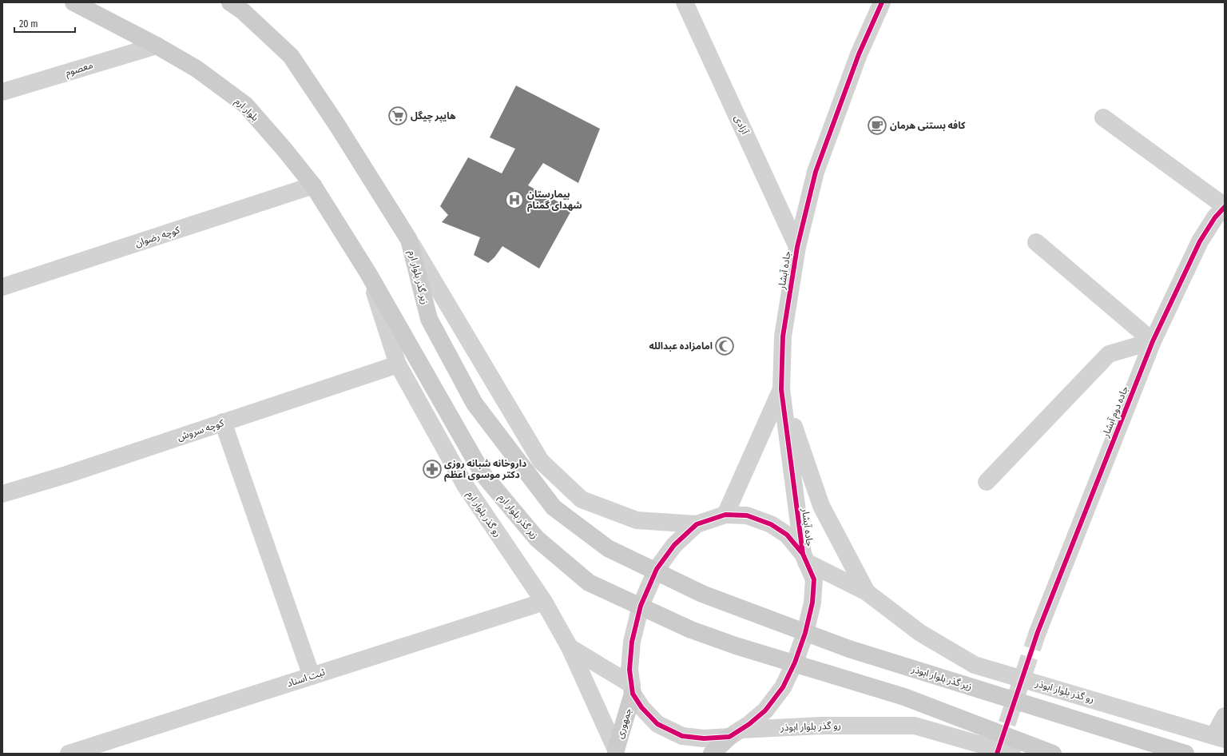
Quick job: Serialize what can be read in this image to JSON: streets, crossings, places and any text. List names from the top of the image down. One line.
{"streets":{"main road":["بلوار ارم","زیر گذر بلوار ارم","زیر گذر بلوار ابوذر","جمهوری"],"street":["معصوم","آزادی","کوچه رضوان","جاده آبشار","جاده دوم‌ آبشار","کوچه سروش","رو گذر بلوار ارم","ثبت اسناد","رو گذر بلوار ابوذر"]},"crossings":[["معصوم","بلوار ارم"],["بلوار ارم","کوچه رضوان"],["بلوار ارم","زیر گذر بلوار ارم"],["بلوار ارم","رو گذر بلوار ارم"],["آزادی","جاده آبشار"],["زیر گذر بلوار ارم","رو گذر بلوار ارم"],["زیر گذر بلوار ارم","زیر گذر بلوار ابوذر"],["کوچه سروش","رو گذر بلوار ارم"],["رو گذر بلوار ارم","ثبت اسناد"],["رو گذر بلوار ارم","رو گذر بلوار ابوذر"],["رو گذر بلوار ارم","جمهوری"],["رو گذر بلوار ابوذر","جمهوری"]],"places":{"supermarket":["هایپر چیگل"],"cafe":["کافه بستنی هرمان"],"hospital":["بیمارستان شهدای گمنام"],"mosque":["امامزاده عبدالله"],"pharmacy":["داروخانه شبانه روزی دکتر موسوی اعظم"]},"scale_bar":"20 m"}
